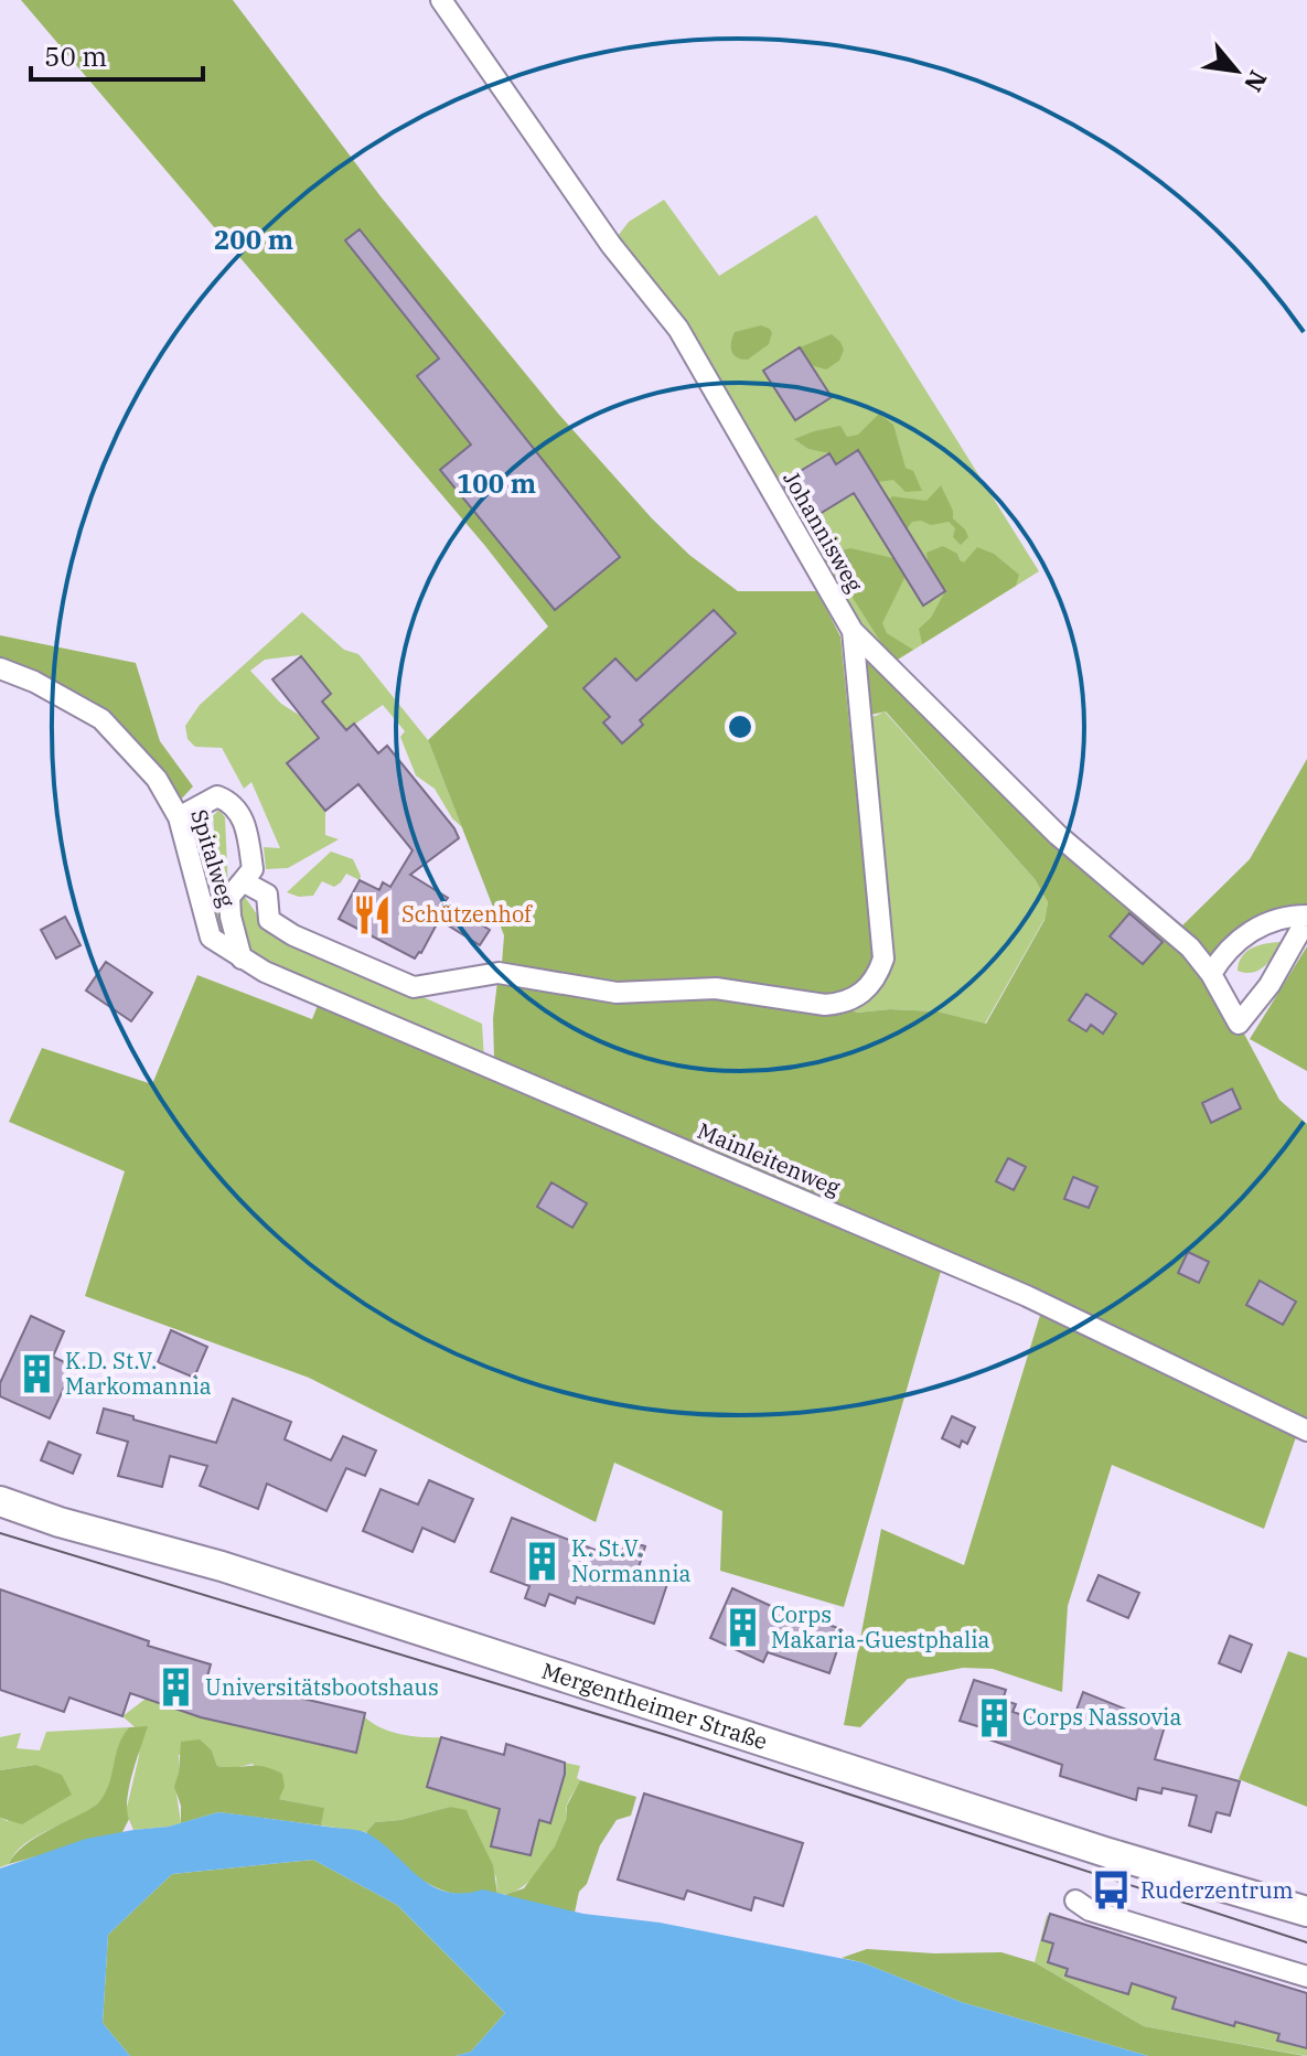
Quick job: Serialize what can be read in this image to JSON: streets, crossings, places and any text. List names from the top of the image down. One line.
{"streets":{"main road":["Mergentheimer Straße"],"street":["Johannisweg","Spitalweg","Mainleitenweg"]},"crossings":[["Spitalweg","Mainleitenweg"]],"places":{"restaurant":["Schützenhof"],"building":["K.D. St.V. Markomannia","K. St.V. Normannia","Corps Makaria-Guestphalia","Universitätsbootshaus","Corps Nassovia"],"bus stop":["Ruderzentrum"]},"scale_bar":"50 m","north":"bottom right","rings":["200 m","100 m"]}
